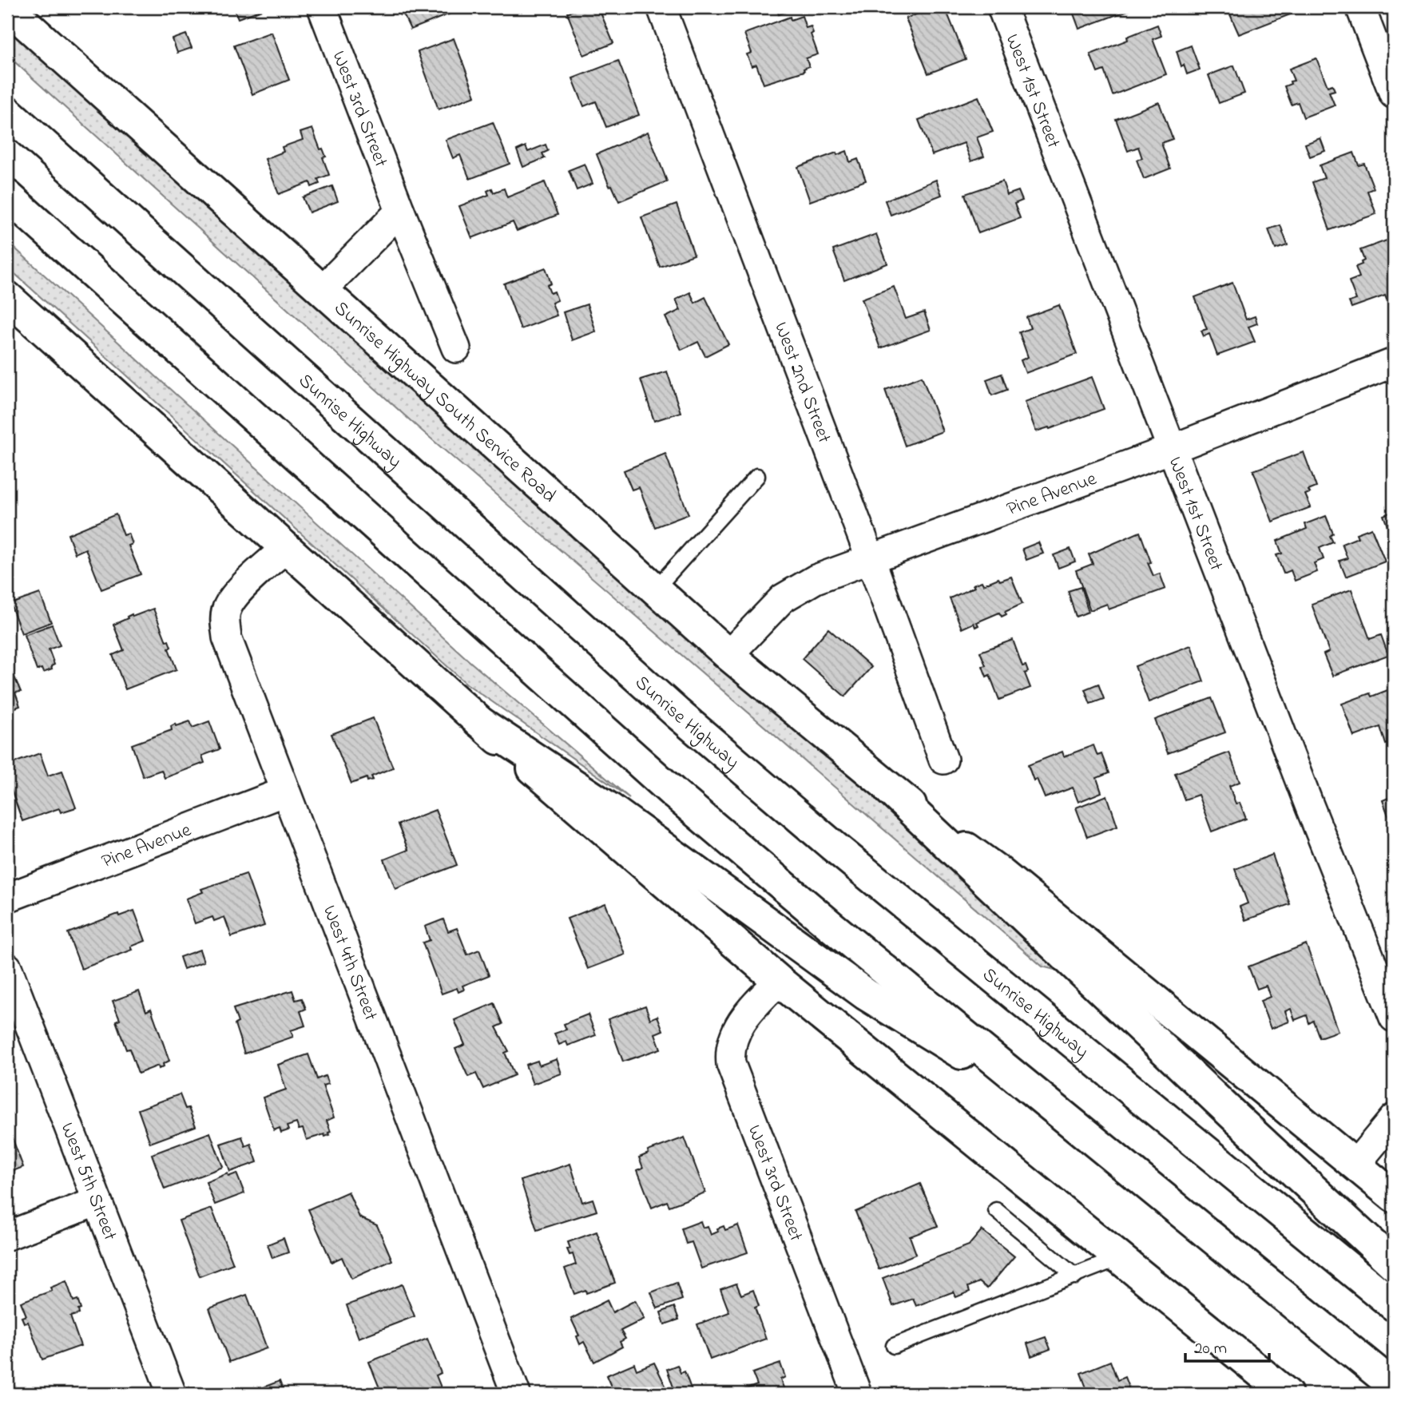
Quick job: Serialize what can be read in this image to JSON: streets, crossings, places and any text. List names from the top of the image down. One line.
{"streets":{"main road":["Sunrise Highway South Service Road","Sunrise Highway"],"street":["West 1st Street","West 3rd Street","West 2nd Street","Pine Avenue","West 4th Street","West 5th Street"]},"crossings":[["West 1st Street","Pine Avenue"],["West 2nd Street","Pine Avenue"],["Sunrise Highway South Service Road","Pine Avenue"],["Pine Avenue","West 4th Street"]],"scale_bar":"20 m"}
